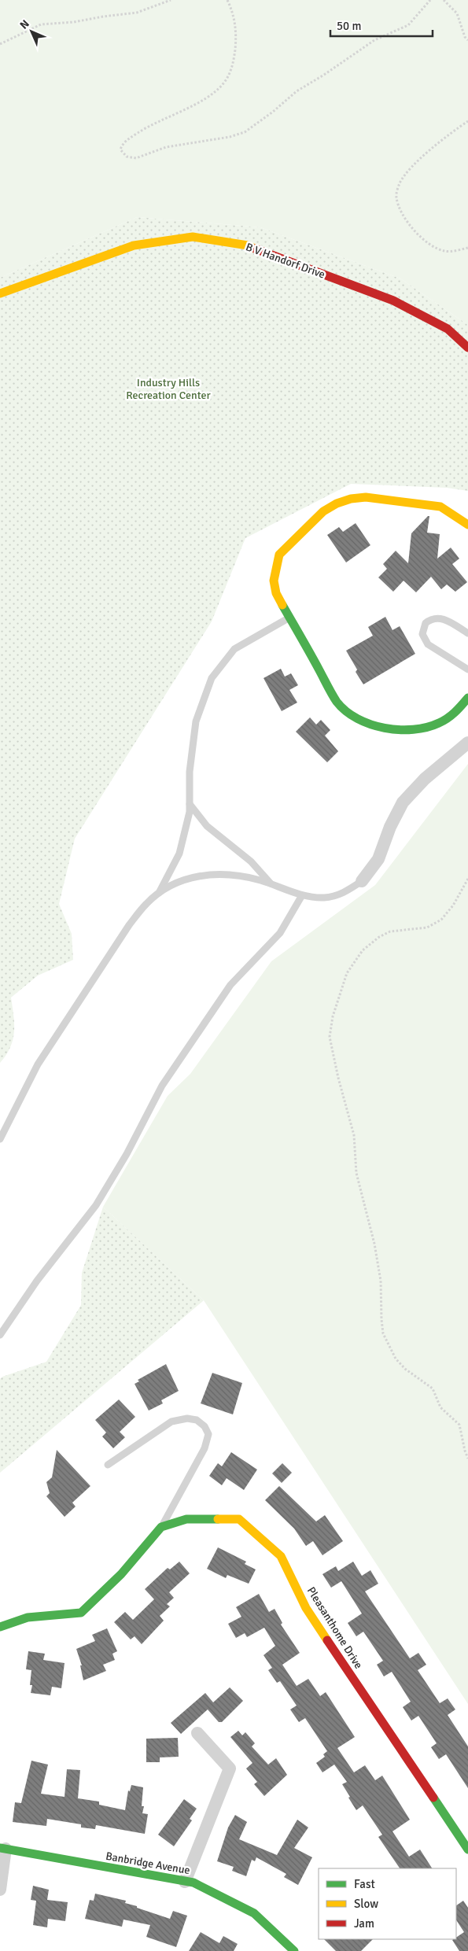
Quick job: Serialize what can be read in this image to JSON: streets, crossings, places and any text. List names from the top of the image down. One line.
{"streets":{"street":["B V Handorf Drive","Pleasanthome Drive","Banbridge Avenue"]},"parks":["Industry Hills Recreation Center"],"legend":["Fast","Slow","Jam"],"scale_bar":"50 m","north":"top left"}
